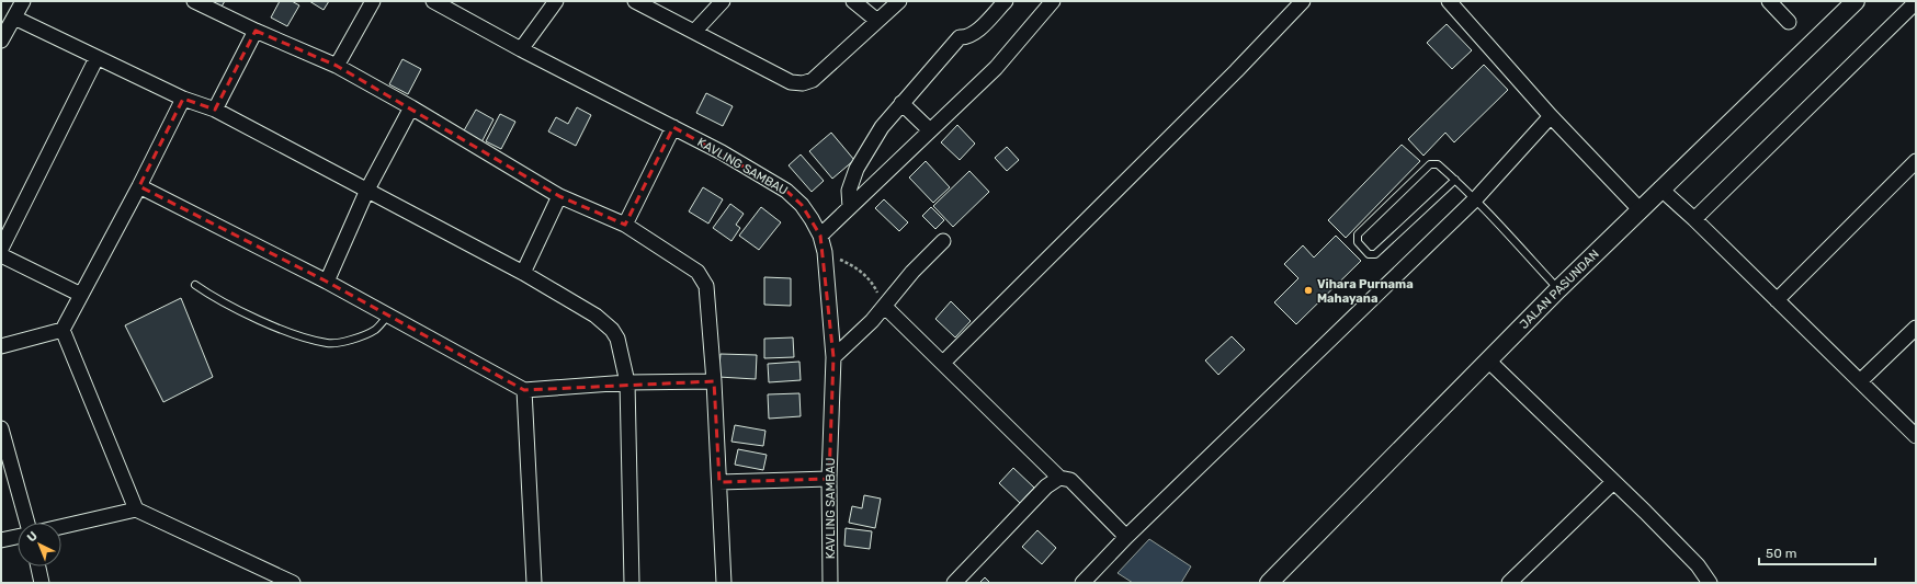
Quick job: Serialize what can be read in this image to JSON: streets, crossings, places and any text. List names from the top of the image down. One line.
{"streets":{"street":["KAVLING SAMBAU","JALAN PASUNDAN"]},"places":["Vihara Purnama Mahayana"],"scale_bar":"50 m","north":"top left"}
